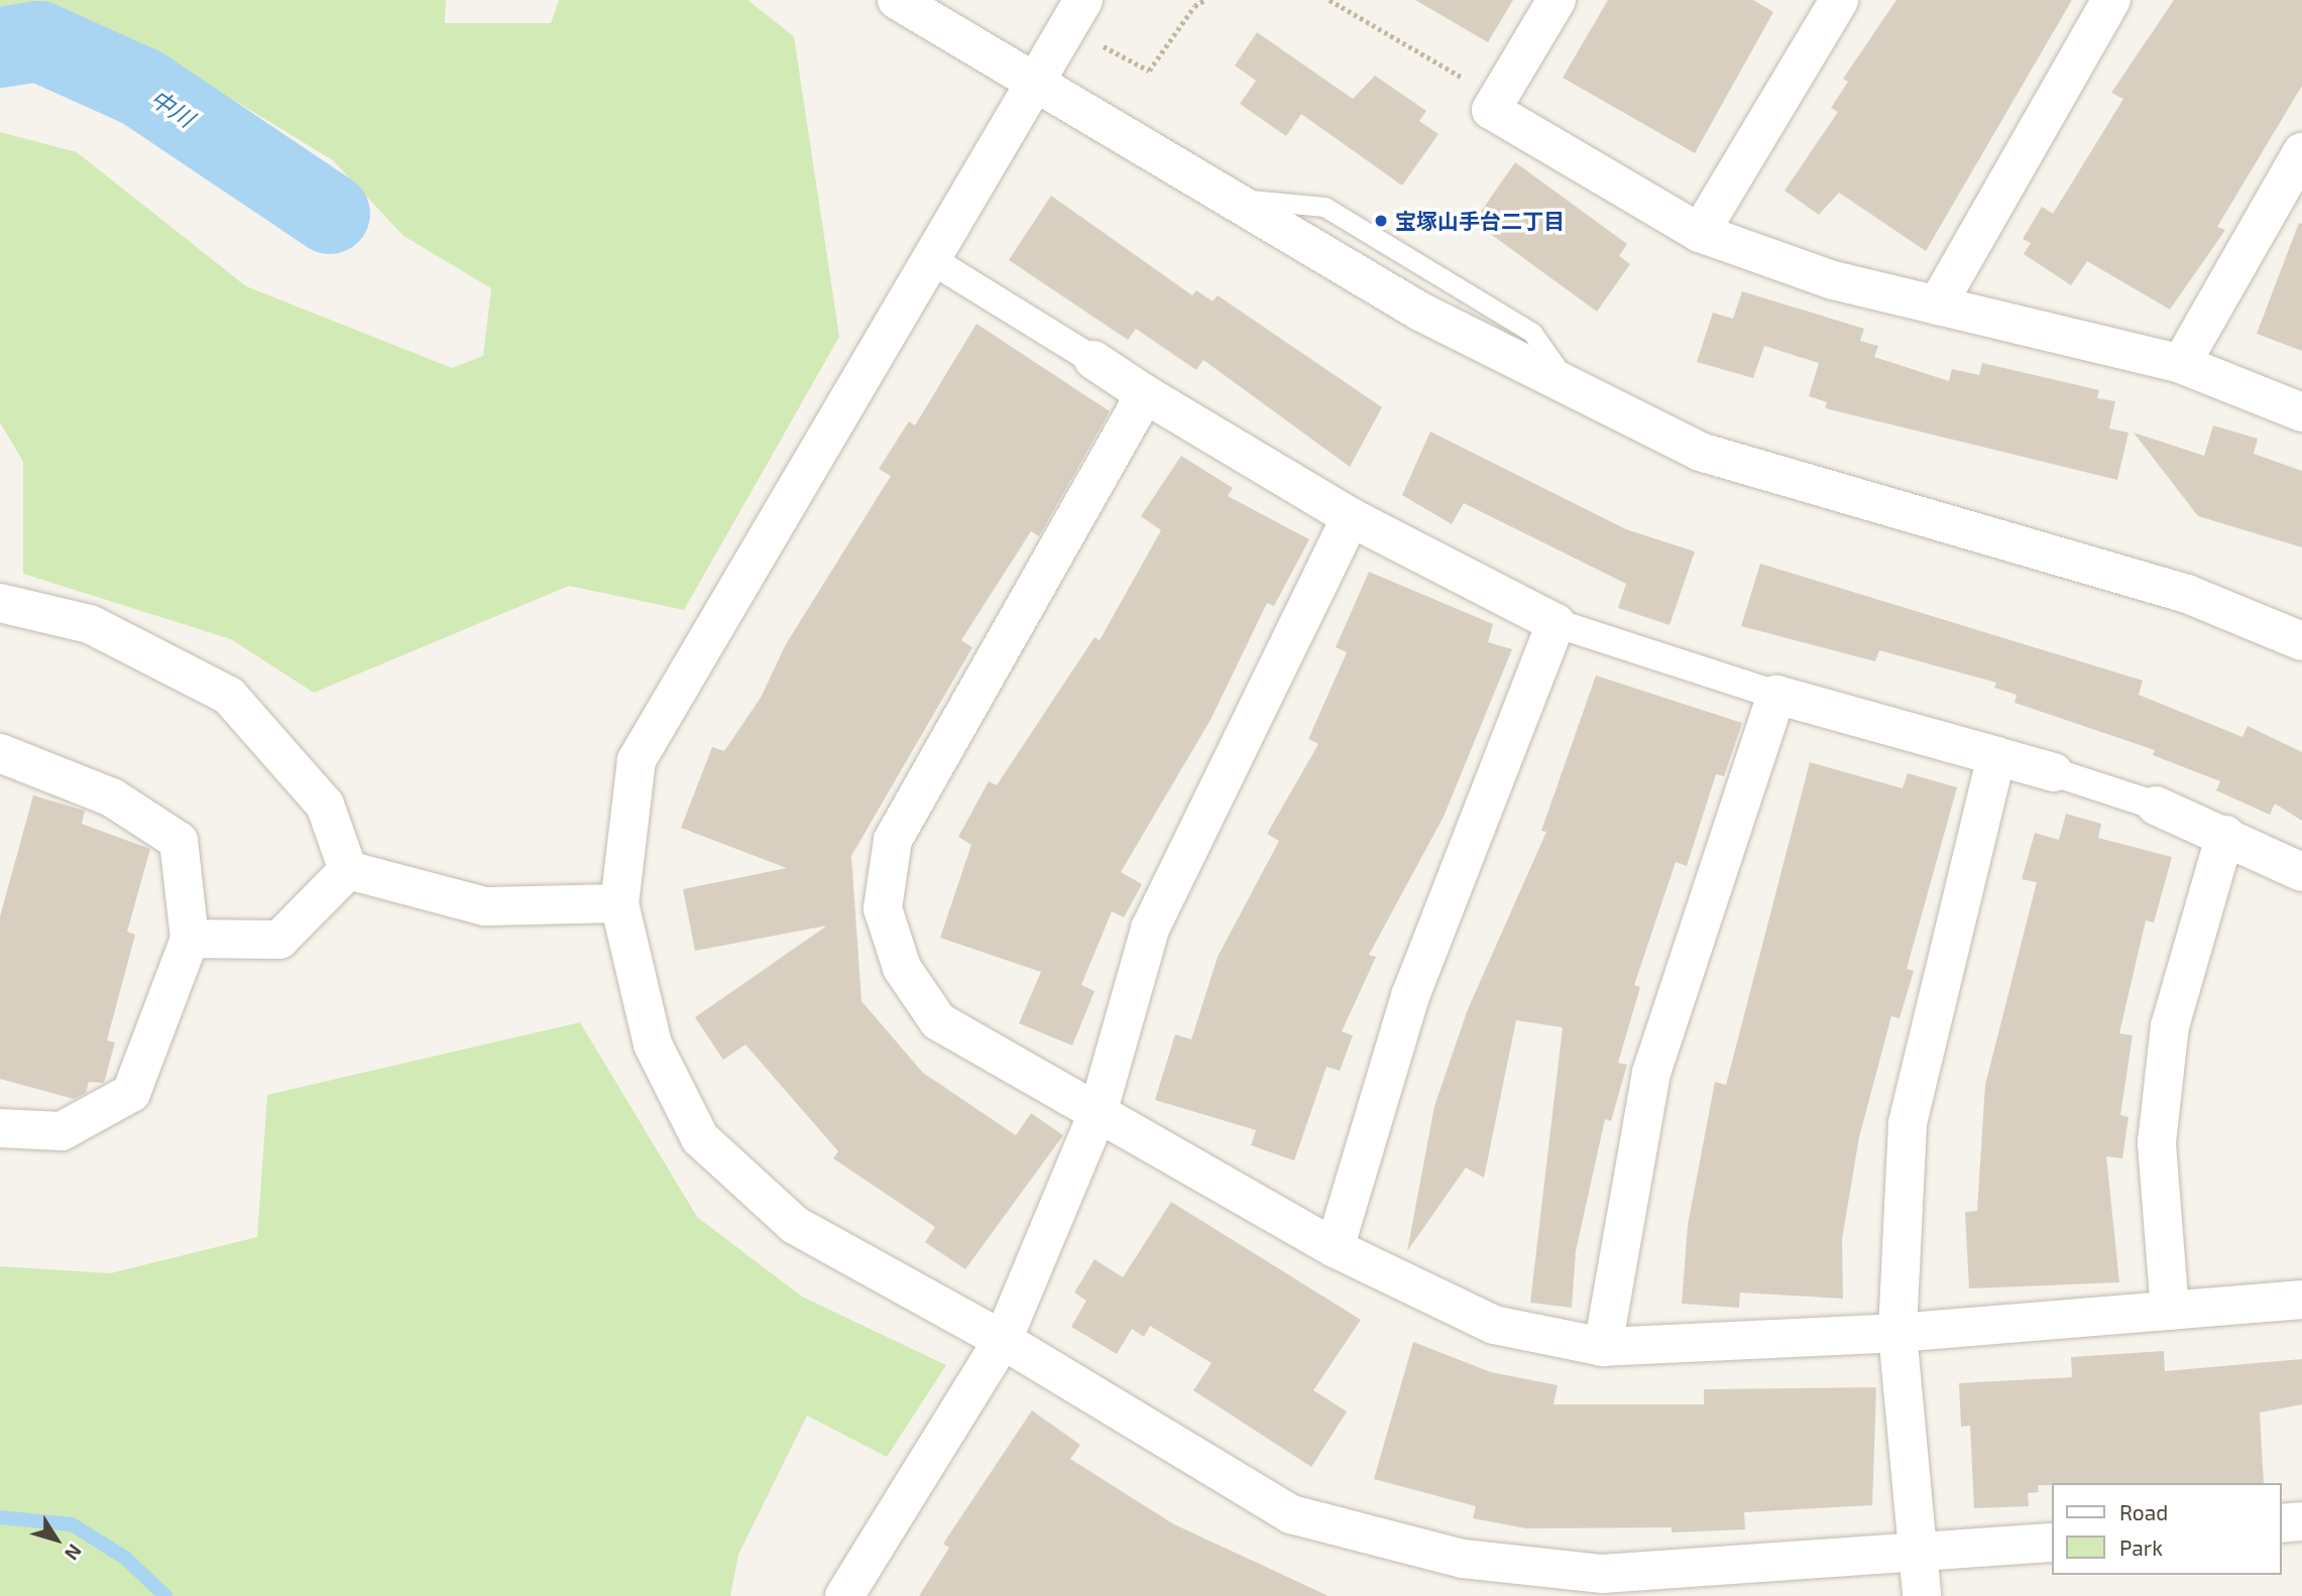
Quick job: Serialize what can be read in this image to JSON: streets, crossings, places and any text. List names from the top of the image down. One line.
{"water":["中川"],"places":["宝塚山手台二丁目"],"legend":["Road","Park"],"north":"bottom right"}
